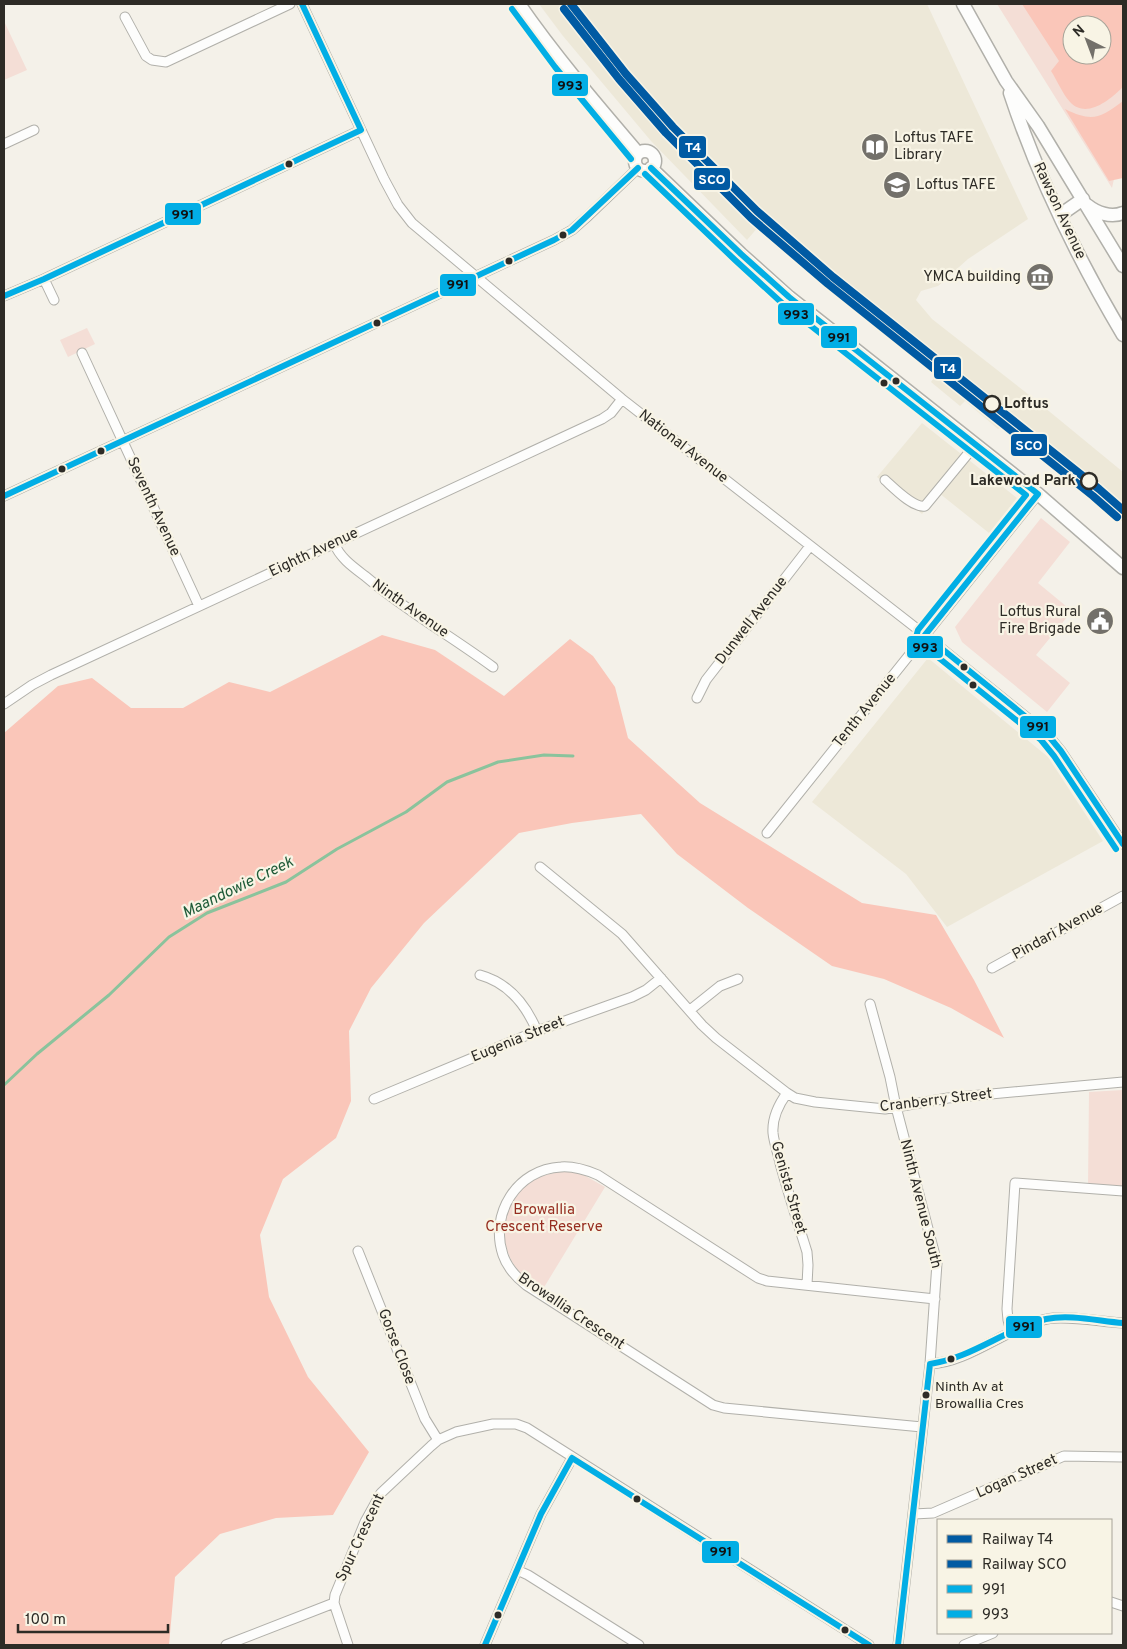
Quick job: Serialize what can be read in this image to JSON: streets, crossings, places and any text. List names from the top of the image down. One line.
{"streets":{"street":["Rawson Avenue","National Avenue","Seventh Avenue","Eighth Avenue","Ninth Avenue","Dunwell Avenue","Tenth Avenue","Pindari Avenue","Eugenia Street","Cranberry Street","Genista Street","Ninth Avenue South","Browallia Crescent","Gorse Close","Logan Street","Spur Crescent"]},"crossings":[["National Avenue","Eighth Avenue"],["National Avenue","Dunwell Avenue"],["National Avenue","Tenth Avenue"],["Seventh Avenue","Eighth Avenue"],["Eighth Avenue","Ninth Avenue"],["Eugenia Street","Cranberry Street"],["Cranberry Street","Genista Street"],["Cranberry Street","Ninth Avenue South"],["Genista Street","Browallia Crescent"],["Ninth Avenue South","Browallia Crescent"],["Ninth Avenue South","Logan Street"],["Gorse Close","Spur Crescent"]],"water":["Maandowie Creek"],"parks":["Browallia Crescent Reserve"],"places":{"library":["Loftus TAFE Library"],"school or university":["Loftus TAFE"],"museum":["YMCA building"],"other":["Loftus","Lakewood Park","Ninth Av at Browallia Cres"],"public building":["Loftus Rural Fire Brigade"]},"lines":["rail line T4","transit line 991","rail line SCO","transit line 993"],"legend":["Railway T4","Railway SCO","991","993"],"scale_bar":"100 m","north":"top left"}
